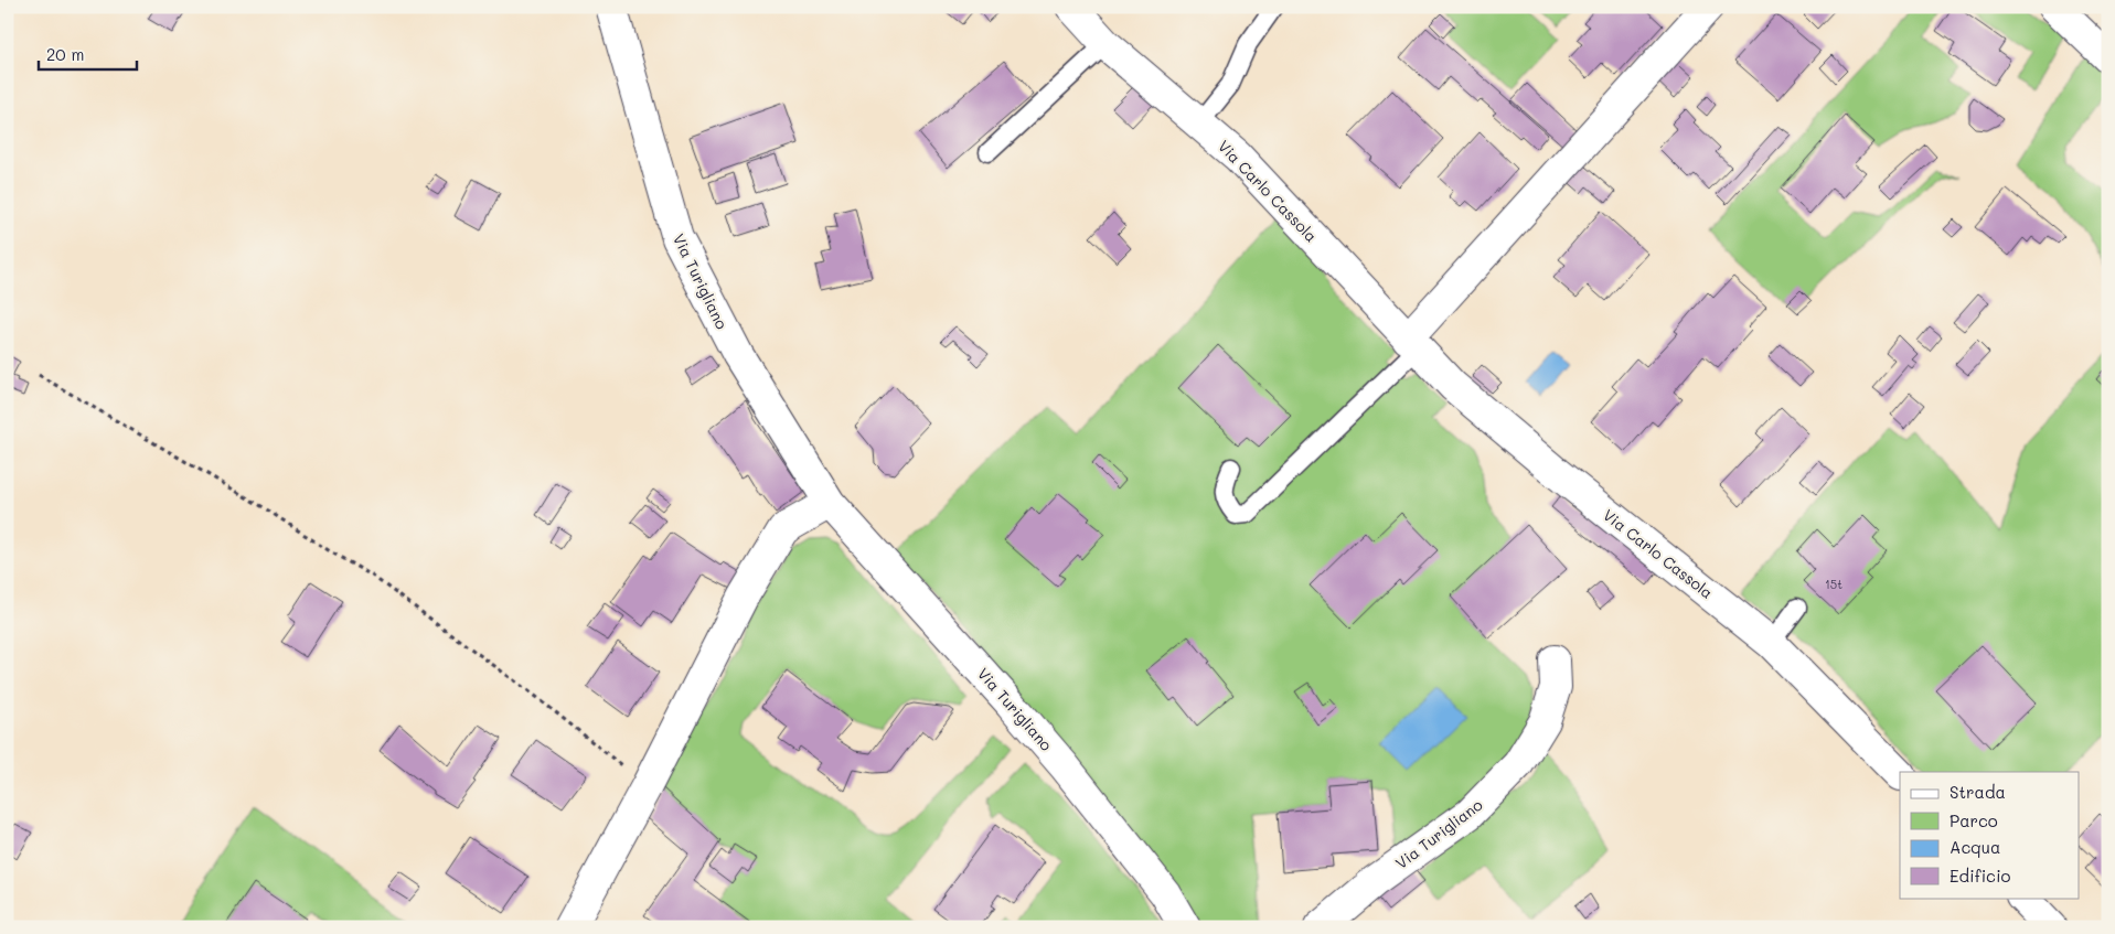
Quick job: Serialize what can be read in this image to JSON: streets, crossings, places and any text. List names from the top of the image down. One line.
{"streets":{"street":["Via Carlo Cassola","Via Turigliano"]},"house_numbers":["15t"],"legend":["Strada","Parco","Acqua","Edificio"],"scale_bar":"20 m"}
